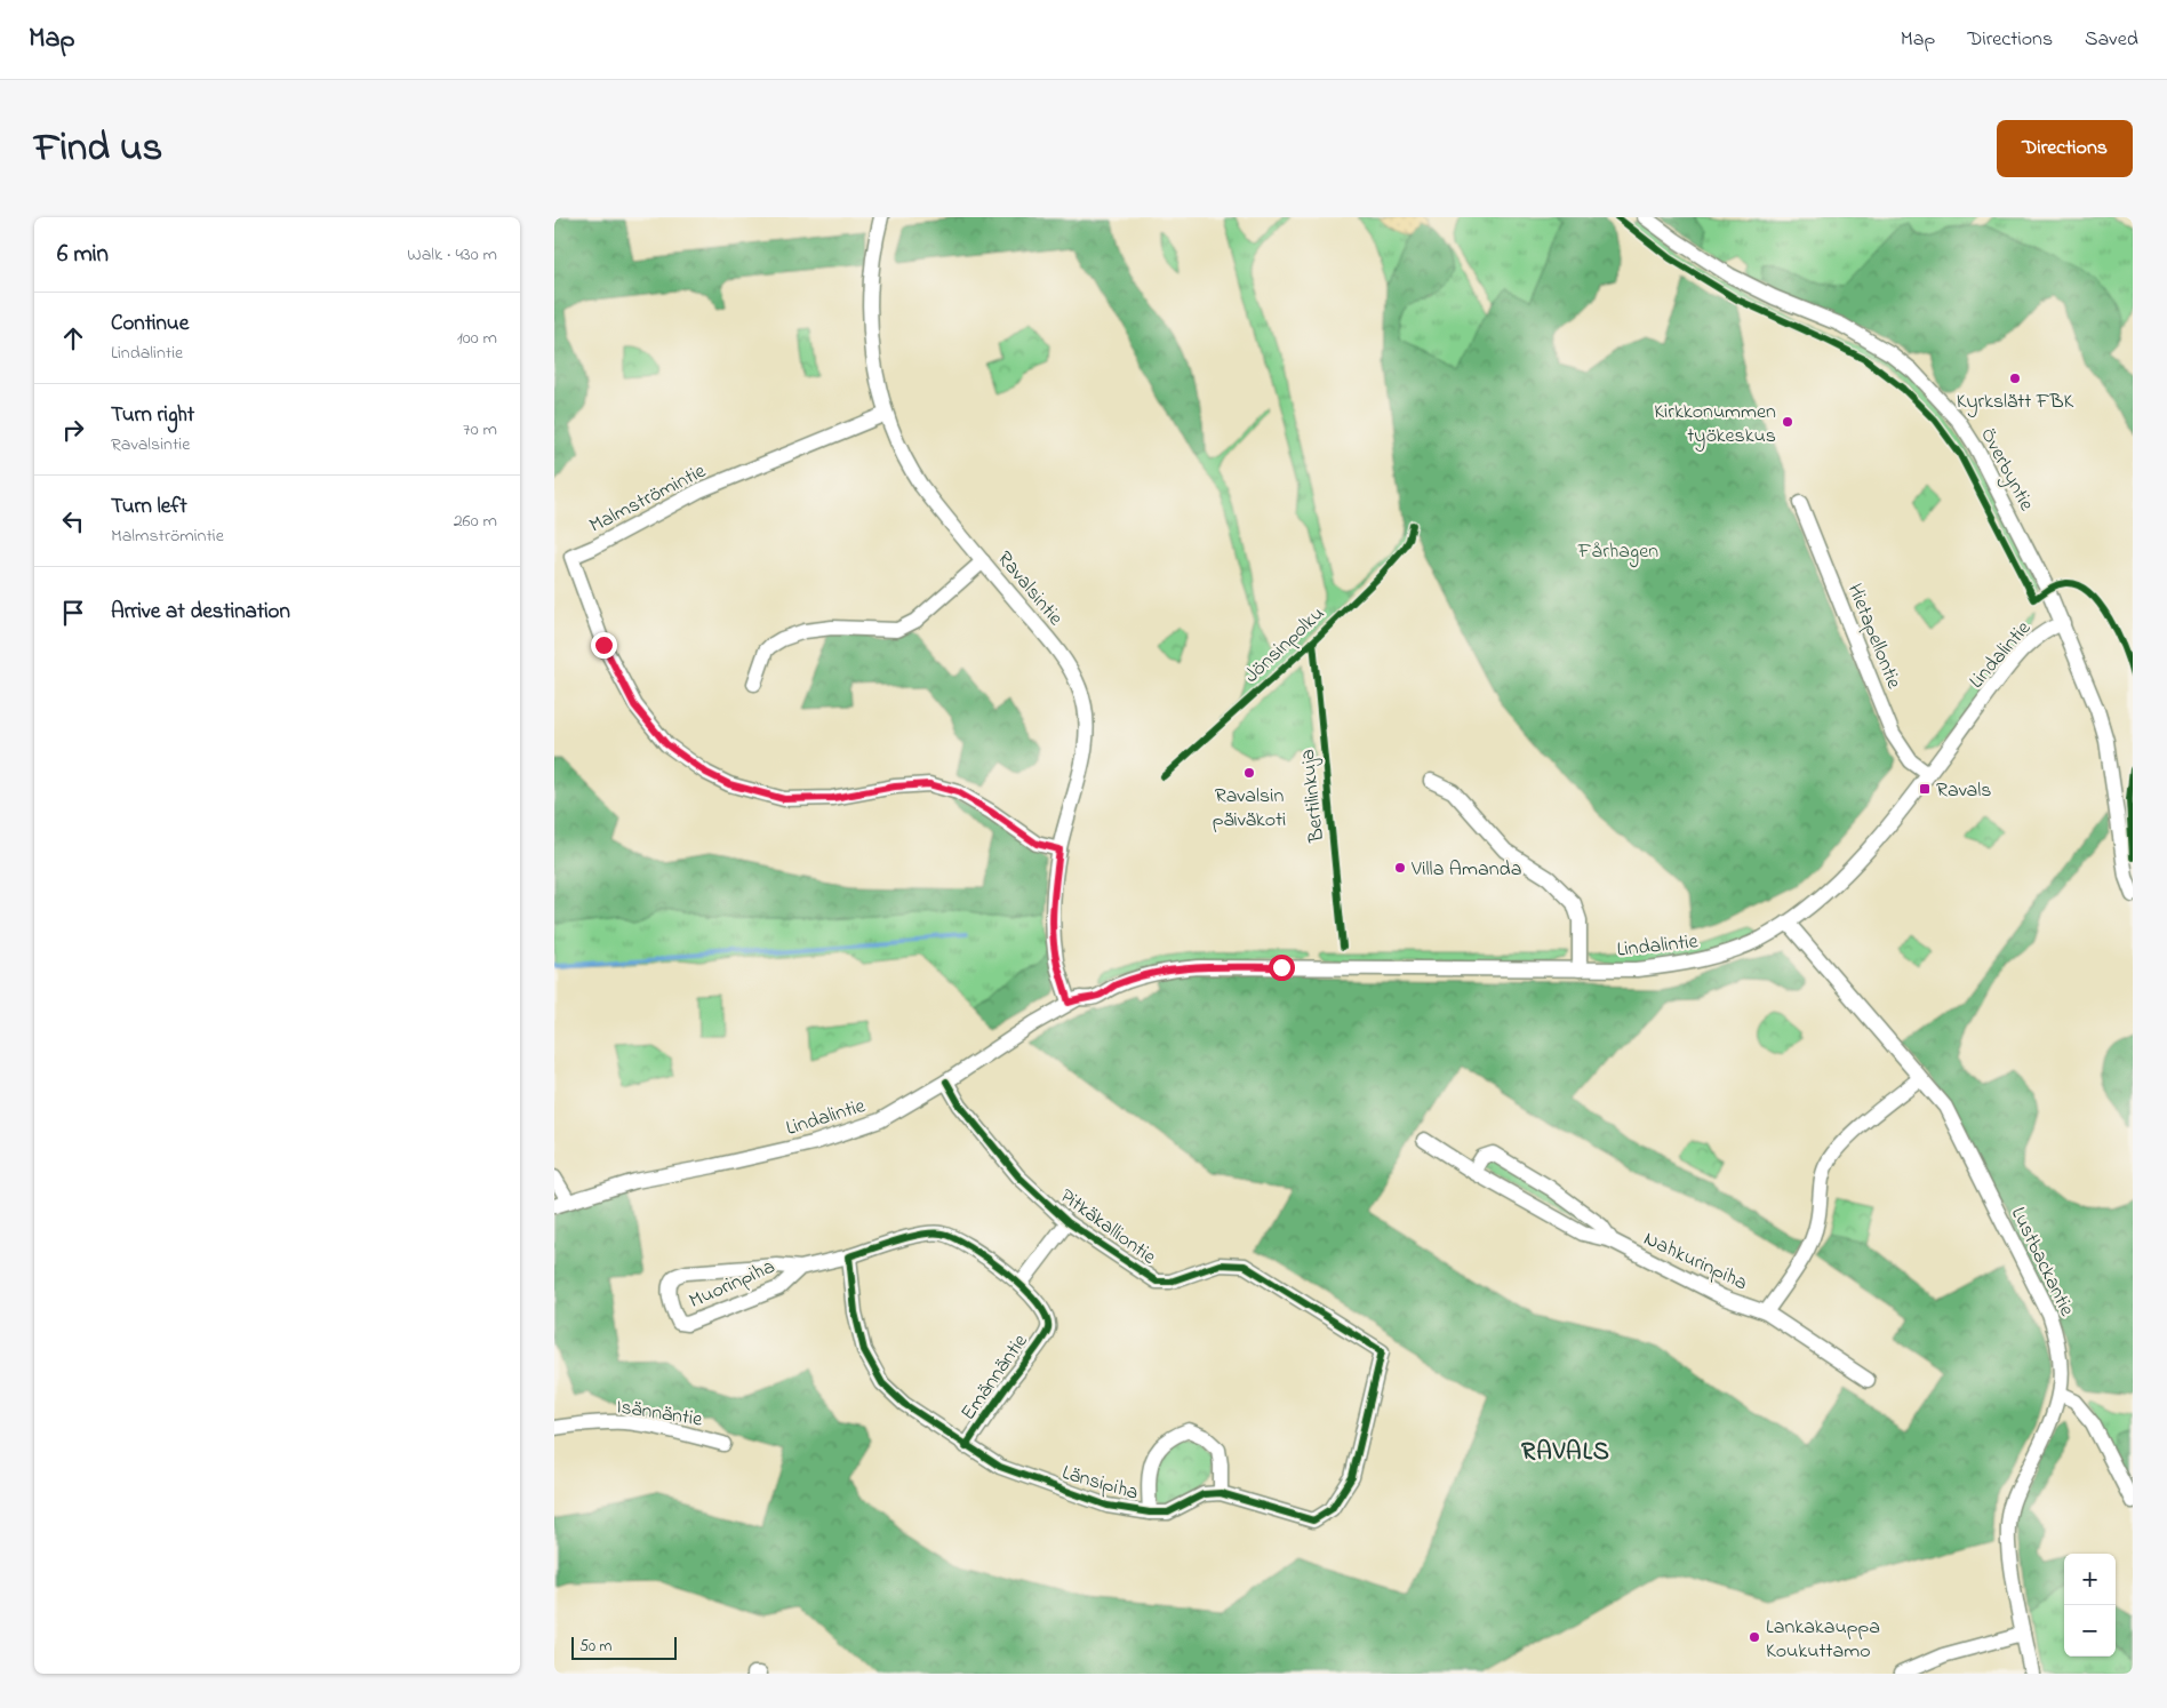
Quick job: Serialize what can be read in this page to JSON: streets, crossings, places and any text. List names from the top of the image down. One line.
{"streets":{"street":["Överbyntie","Malmströmintie","Ravalsintie","Hietapellontie","Lindalintie","Pitkäkalliontie","Nahkurinpiha","Lustbackantie","Muorinpiha","Emännäntie","Isännäntie","Länsipiha"],"cycle path":["Jönsinpolku"]},"crossings":[["Överbyntie","Lindalintie"],["Malmströmintie","Ravalsintie"],["Ravalsintie","Lindalintie"],["Hietapellontie","Lindalintie"],["Lindalintie","Pitkäkalliontie"],["Lindalintie","Lustbackantie"],["Pitkäkalliontie","Länsipiha"],["Muorinpiha","Emännäntie"],["Muorinpiha","Länsipiha"],["Emännäntie","Länsipiha"]],"districts":["RAVALS"],"parks":["Fårhagen"],"places":{"other":["Kyrkslätt FBK","Kirkkonummen työkeskus","Ravalsin päiväkoti","Villa Amanda","Lankakauppa Koukuttamo"],"transit":["Ravals"]},"scale_bar":"50 m","page":{"header":"Map","nav":["Map","Directions","Saved"],"title":"Find us","buttons":"Directions","heading":["6 min","Walk · 430 m"],"list":[["Continue","Lindalintie","100 m"],["Turn right","Ravalsintie","70 m"],["Turn left","Malmströmintie","260 m"],"Arrive at destination"],"map_buttons":["+","−"],"scale":"50 m"}}
